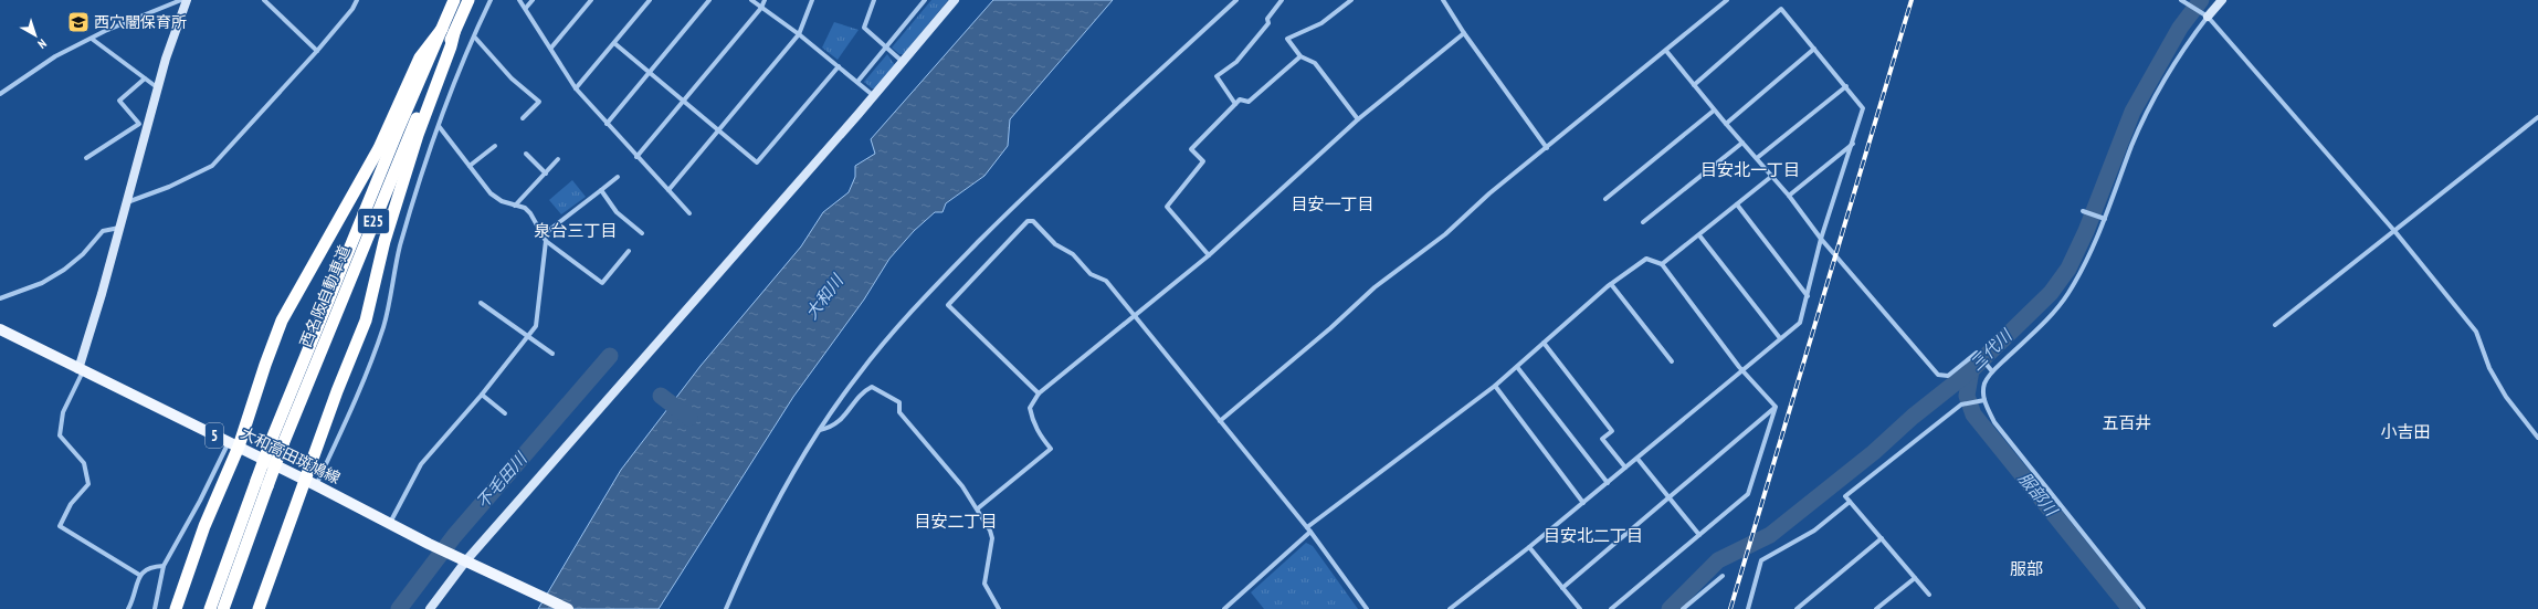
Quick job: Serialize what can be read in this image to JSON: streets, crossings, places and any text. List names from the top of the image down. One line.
{"streets":{"highway":["E25","西名阪自動車道"],"main road":["5","大和高田斑鳩線"]},"districts":["目安北一丁目","目安一丁目","泉台三丁目","五百井","小吉田","目安二丁目","目安北二丁目","服部"],"water":["大和川","三代川","不毛田川","服部川"],"places":{"school or university":["西穴闇保育所"]},"north":"bottom right"}
